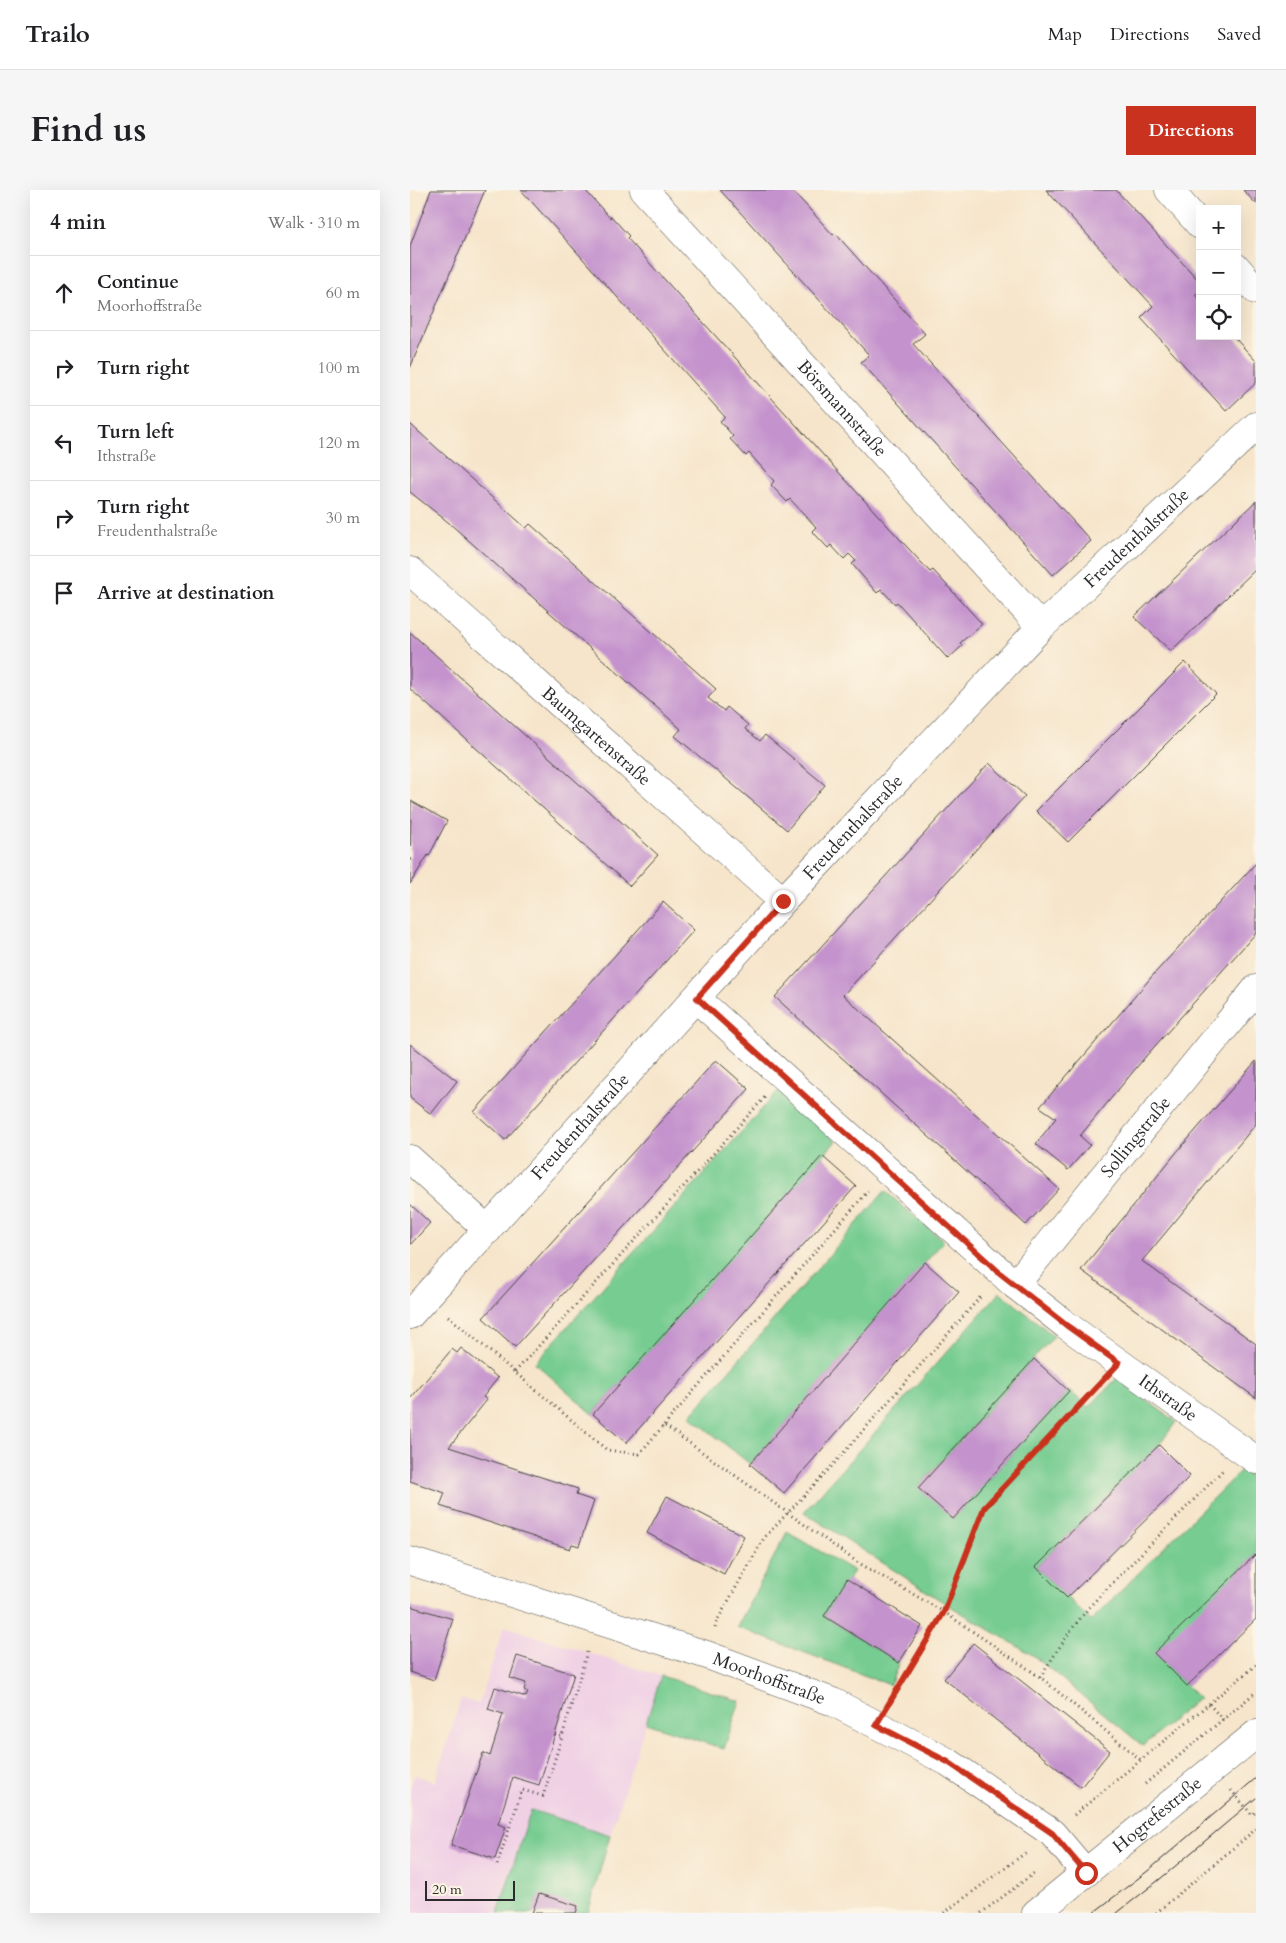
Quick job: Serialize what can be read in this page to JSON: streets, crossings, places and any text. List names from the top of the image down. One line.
{"streets":{"street":["Börsmannstraße","Freudenthalstraße","Baumgartenstraße","Sollingstraße","Ithstraße","Moorhoffstraße","Hogrefestraße"]},"crossings":[["Börsmannstraße","Freudenthalstraße"],["Freudenthalstraße","Baumgartenstraße"],["Freudenthalstraße","Ithstraße"],["Sollingstraße","Ithstraße"],["Moorhoffstraße","Hogrefestraße"]],"scale_bar":"20 m","page":{"header":"Trailo","nav":["Map","Directions","Saved"],"title":"Find us","buttons":"Directions","heading":["4 min","Walk · 310 m"],"map_buttons":["+","−"],"list":[["Continue","Moorhoffstraße","60 m"],["Turn right","100 m"],["Turn left","Ithstraße","120 m"],["Turn right","Freudenthalstraße","30 m"],"Arrive at destination"],"scale":"20 m"}}
